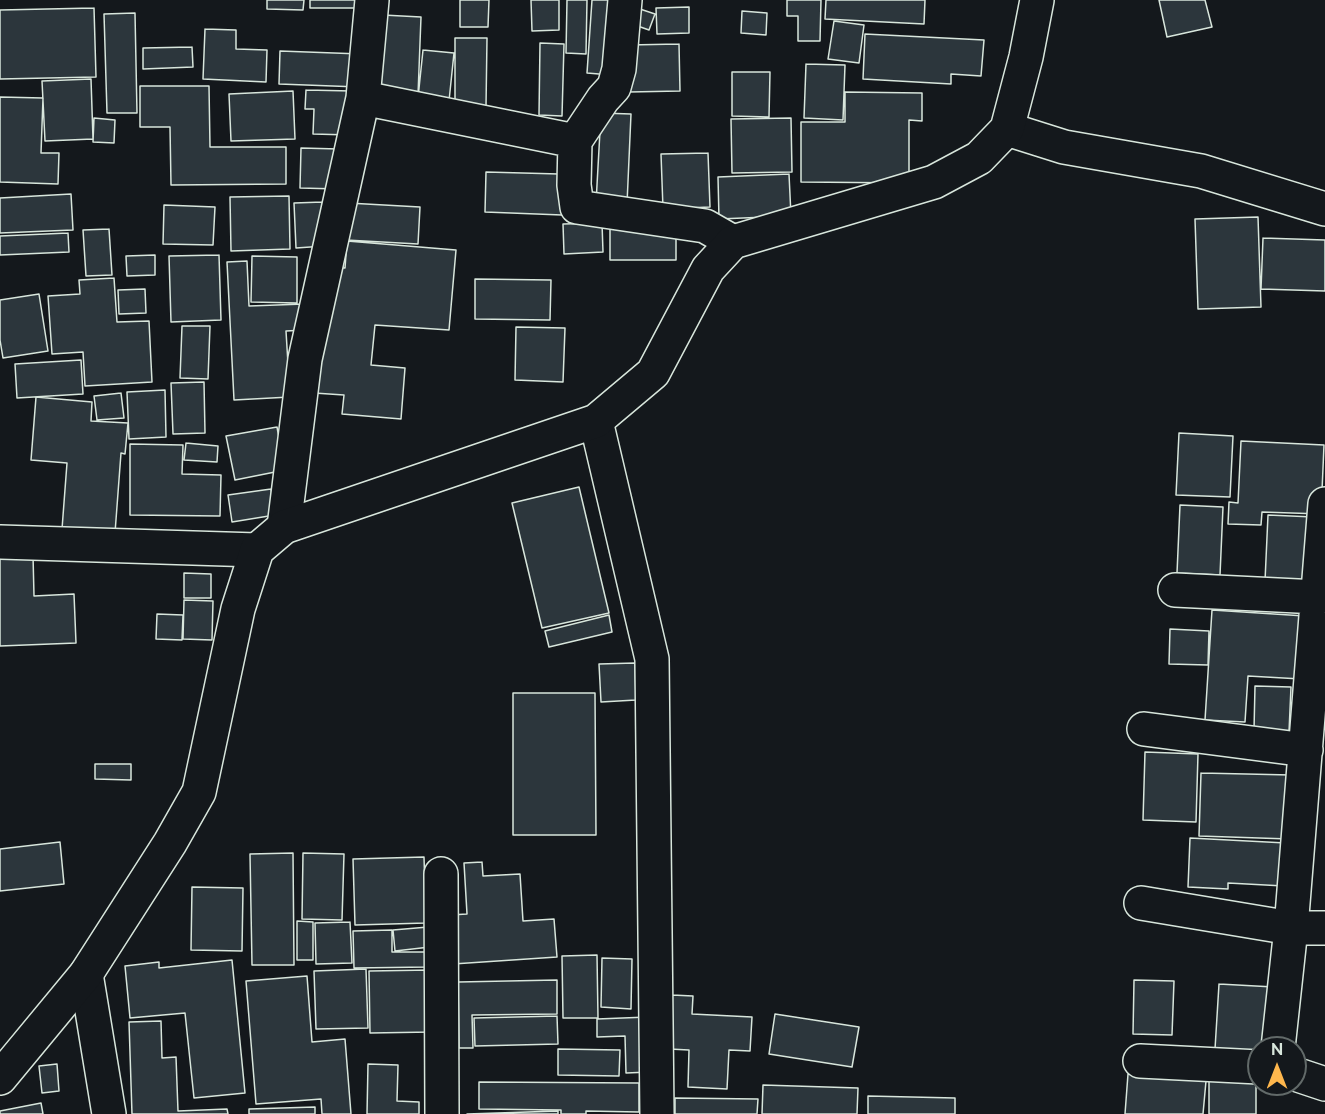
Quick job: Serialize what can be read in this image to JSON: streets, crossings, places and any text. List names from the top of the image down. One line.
{"north":"top"}
